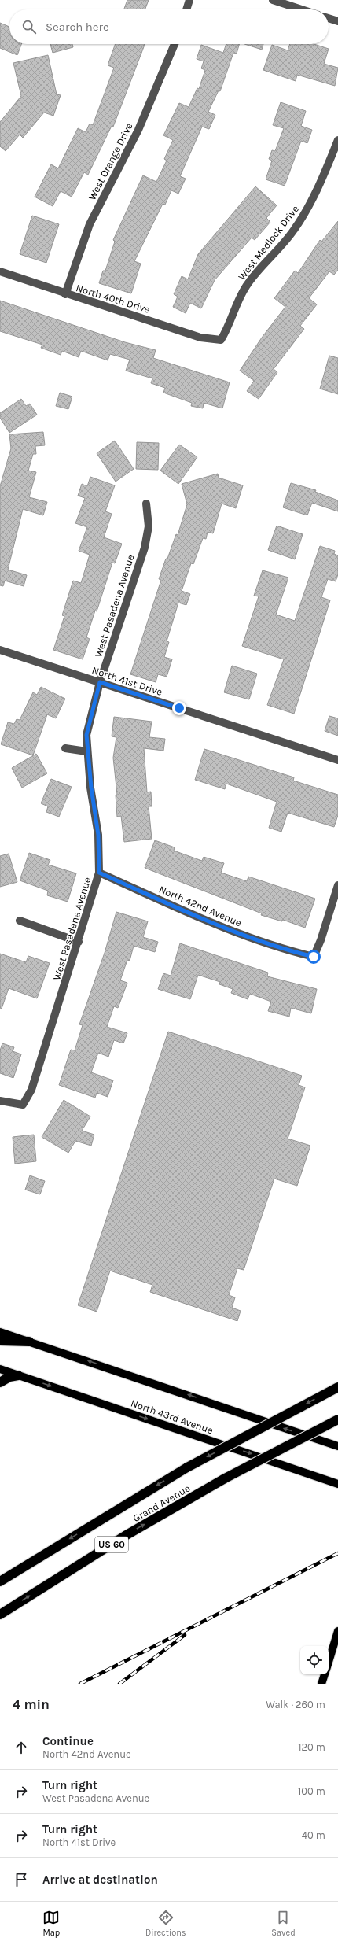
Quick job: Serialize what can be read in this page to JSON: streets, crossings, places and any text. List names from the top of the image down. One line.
{"streets":{"highway":["Grand Avenue","US 60"],"main road":["North 43rd Avenue"],"street":["West Orange Drive","West Medlock Drive","North 40th Drive","West Pasadena Avenue","North 41st Drive","North 42nd Avenue"]},"crossings":[["West Orange Drive","North 40th Drive"],["West Medlock Drive","North 40th Drive"],["West Pasadena Avenue","North 41st Drive"],["West Pasadena Avenue","North 42nd Avenue"]],"page":{"search":"Search here","heading":["4 min","Walk · 260 m"],"list":[["Continue","North 42nd Avenue","120 m"],["Turn right","West Pasadena Avenue","100 m"],["Turn right","North 41st Drive","40 m"],"Arrive at destination"],"nav":["Map","Directions","Saved"]}}
